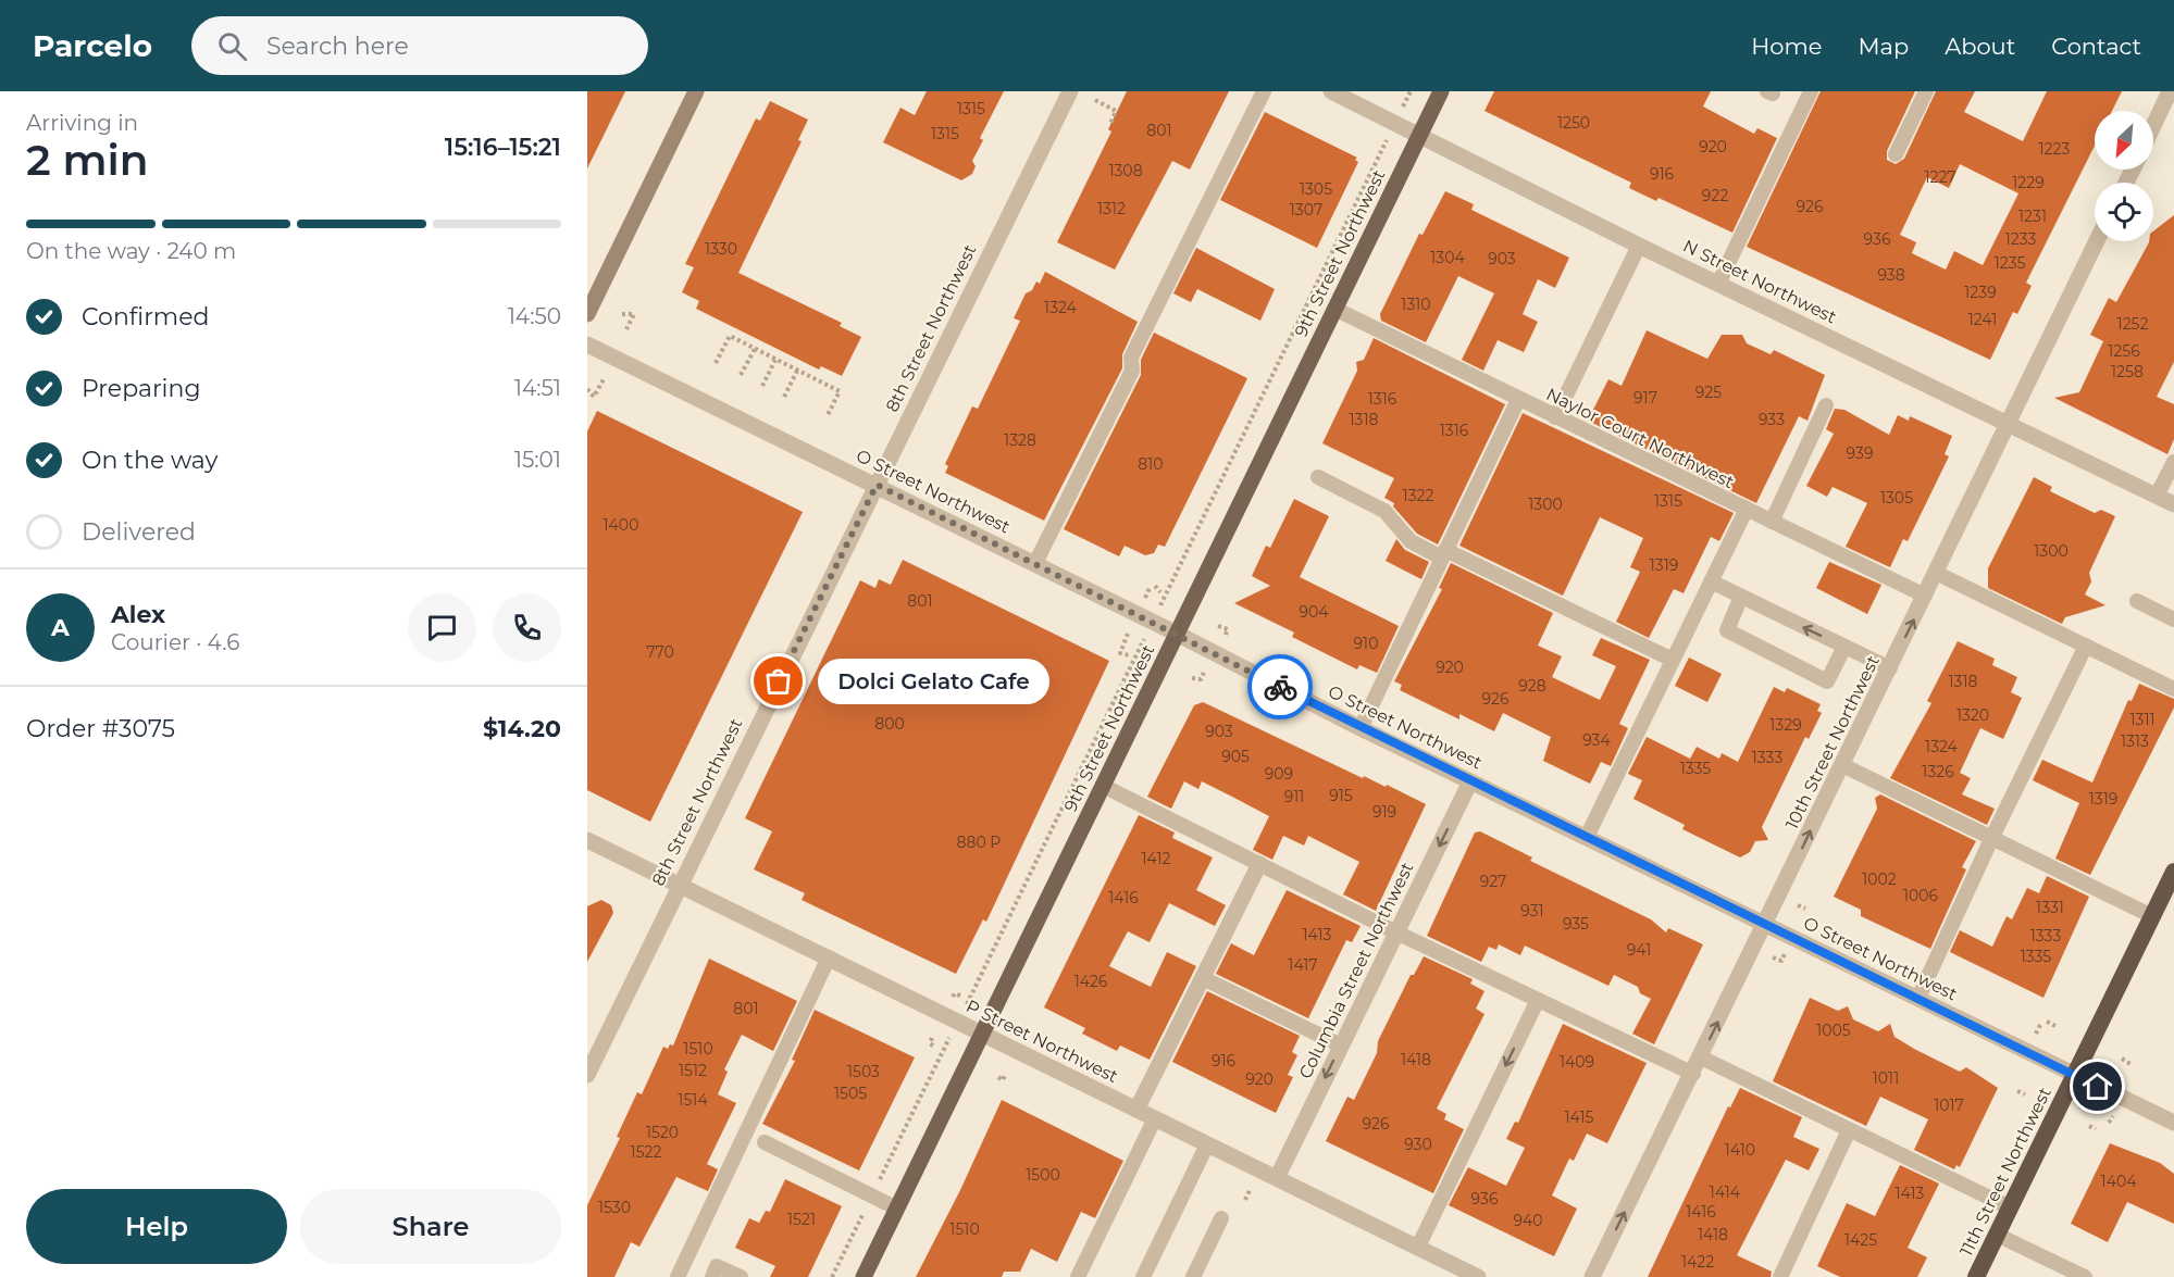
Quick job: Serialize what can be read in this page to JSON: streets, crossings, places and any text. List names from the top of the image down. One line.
{"streets":{"highway":["11th Street Northwest"],"main road":["9th Street Northwest"],"street":["N Street Northwest","8th Street Northwest","O Street Northwest","10th Street Northwest","Columbia Street Northwest","P Street Northwest"],"lane":["Naylor Court Northwest"]},"crossings":[["9th Street Northwest","N Street Northwest"],["9th Street Northwest","Naylor Court Northwest"],["9th Street Northwest","O Street Northwest"],["9th Street Northwest","P Street Northwest"],["N Street Northwest","10th Street Northwest"],["8th Street Northwest","O Street Northwest"],["8th Street Northwest","P Street Northwest"],["Naylor Court Northwest","O Street Northwest"],["Naylor Court Northwest","10th Street Northwest"],["O Street Northwest","10th Street Northwest"],["O Street Northwest","Columbia Street Northwest"],["O Street Northwest","11th Street Northwest"],["Columbia Street Northwest","P Street Northwest"]],"one_way":["10th Street Northwest","Columbia Street Northwest"],"places":["Dolci Gelato Cafe"],"house_numbers":["1315","1250","801","1315","920","1223","1308","916","1227","1229","1305","922","926","1312","1307","1231","936","1233","1330","1304","903","1235","938","1239","1310","1324","1241","1252","1256","1258","925","917","1316","1318","933","1316","1328","939","810","1322","1305","1315","1300","1400","1300","1319","801","904","910","770","920","1318","928","926","1320","1311","800","1329","903","934","1313","1324","905","1333","1335","1326","909","915","911","1319","919","880 P","1412","1002","927","1006","1416","1331","931","935","1413","1333","941","1335","1417","1426","801","1005","1510","1418","916","1409","1512","1503","1011","920","1505","1514","1017","1415","926","1520","930","1410","1522","1500","1404","1414","1413","936","1530","1416","1521","940","1510","1418","1425","1422"],"north":"bottom left","page":{"header":"Parcelo","search":"Search here","nav":["Home","Map","About","Contact"],"heading":["2 min","Arriving in","15:16–15:21"],"panel":["Alex","Courier · 4.6","Order #3075","$14.20"],"bar":"On the way · 240 m","list":[["Confirmed","14:50"],["Preparing","14:51"],["On the way","15:01"],"Delivered"],"round":"A","bubble":"Dolci Gelato Cafe","buttons":["Help","Share"]}}
